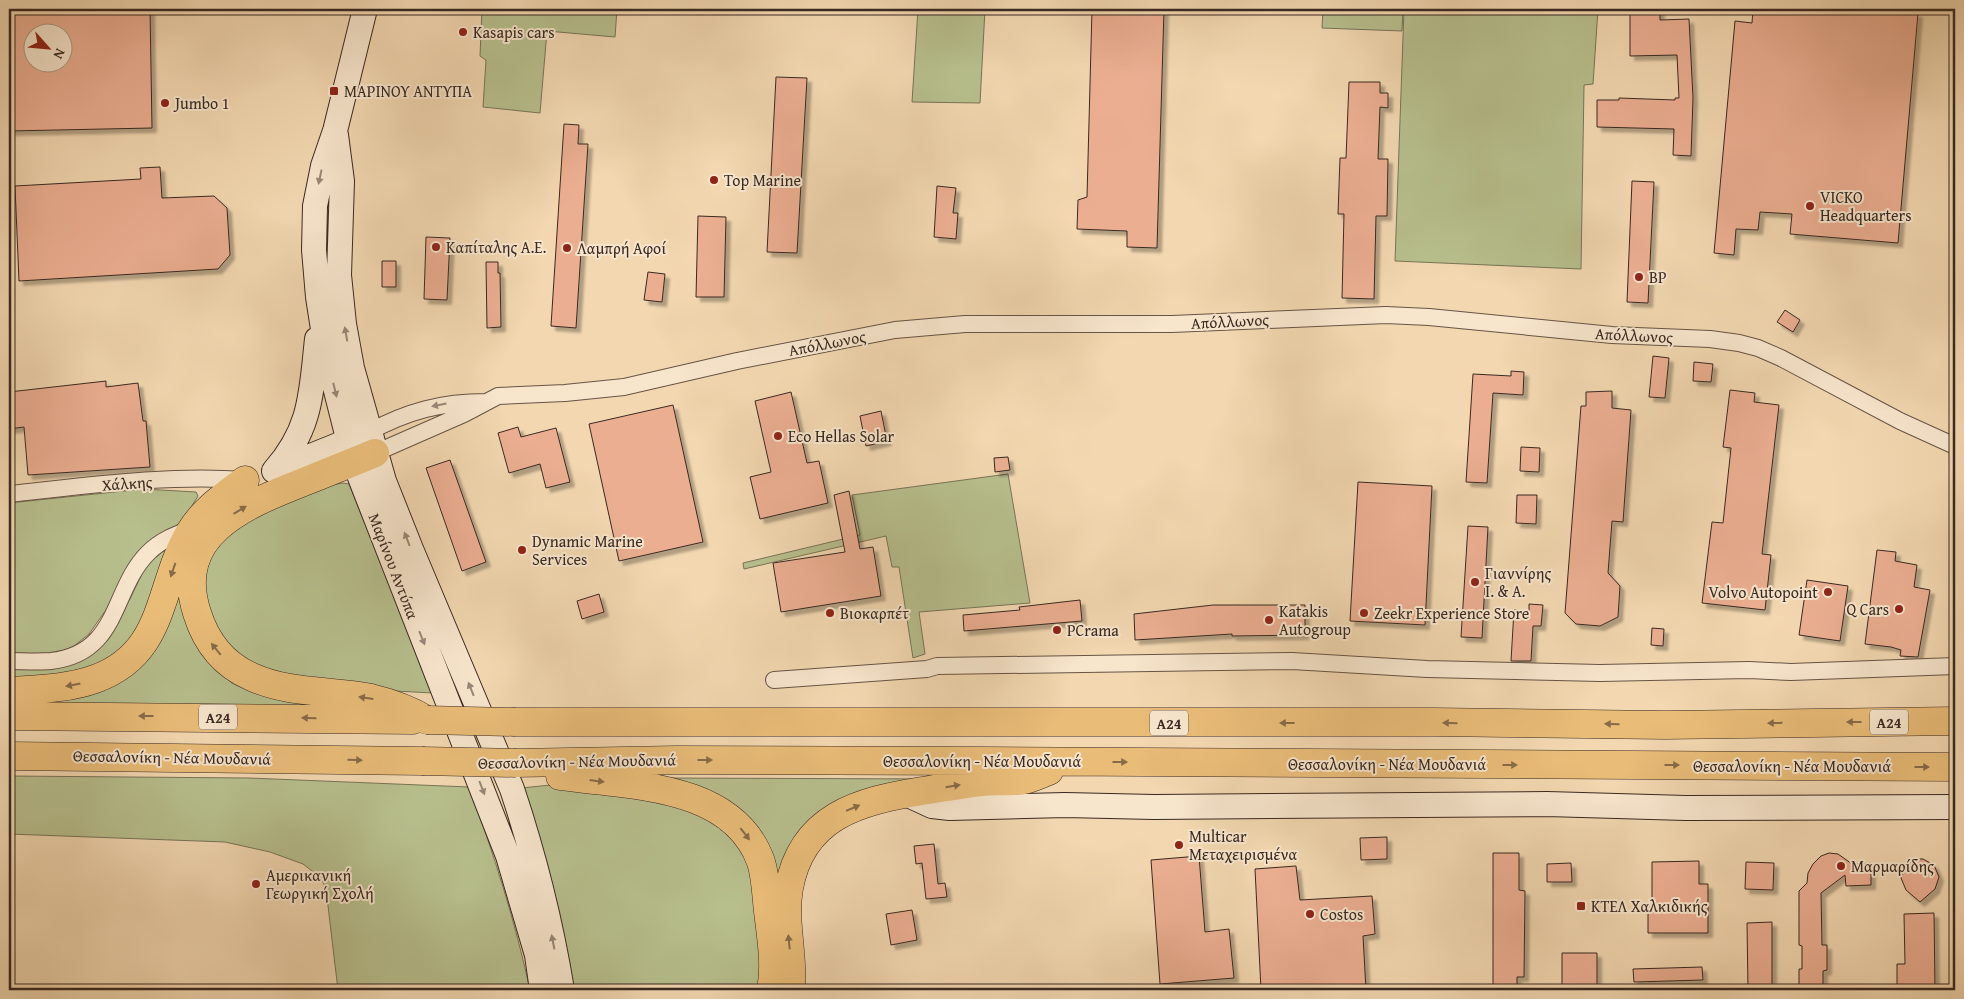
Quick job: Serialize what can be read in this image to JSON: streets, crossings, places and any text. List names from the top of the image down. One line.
{"streets":{"highway":["Α24","Θεσσαλονίκη - Νέα Μουδανιά"],"main road":["Μαρίνου Αντύπα"],"street":["Απόλλωνος","Χάλκης"]},"places":{"other":["Kasapis cars","Jumbo 1","Top Marine","VICKO Headquarters","Καπίταλης Α.Ε.","Λαμπρή Αφοί","BP","Eco Hellas Solar","Dynamic Marine Services","Γιαννίρης Ι. & Α.","Volvo Autopoint","Q Cars","Βιοκαρπέτ","Zeekr Experience Store","Katakis Autogroup","PCrama","Multicar Μεταχειρισμένα","Μαρμαρίδης","Αμερικανική Γεωργική Σχολή","Costos"],"transit":["ΜΑΡΙΝΟΥ ΑΝΤΥΠΑ","ΚΤΕΛ Χαλκιδικής"]},"north":"bottom right"}
